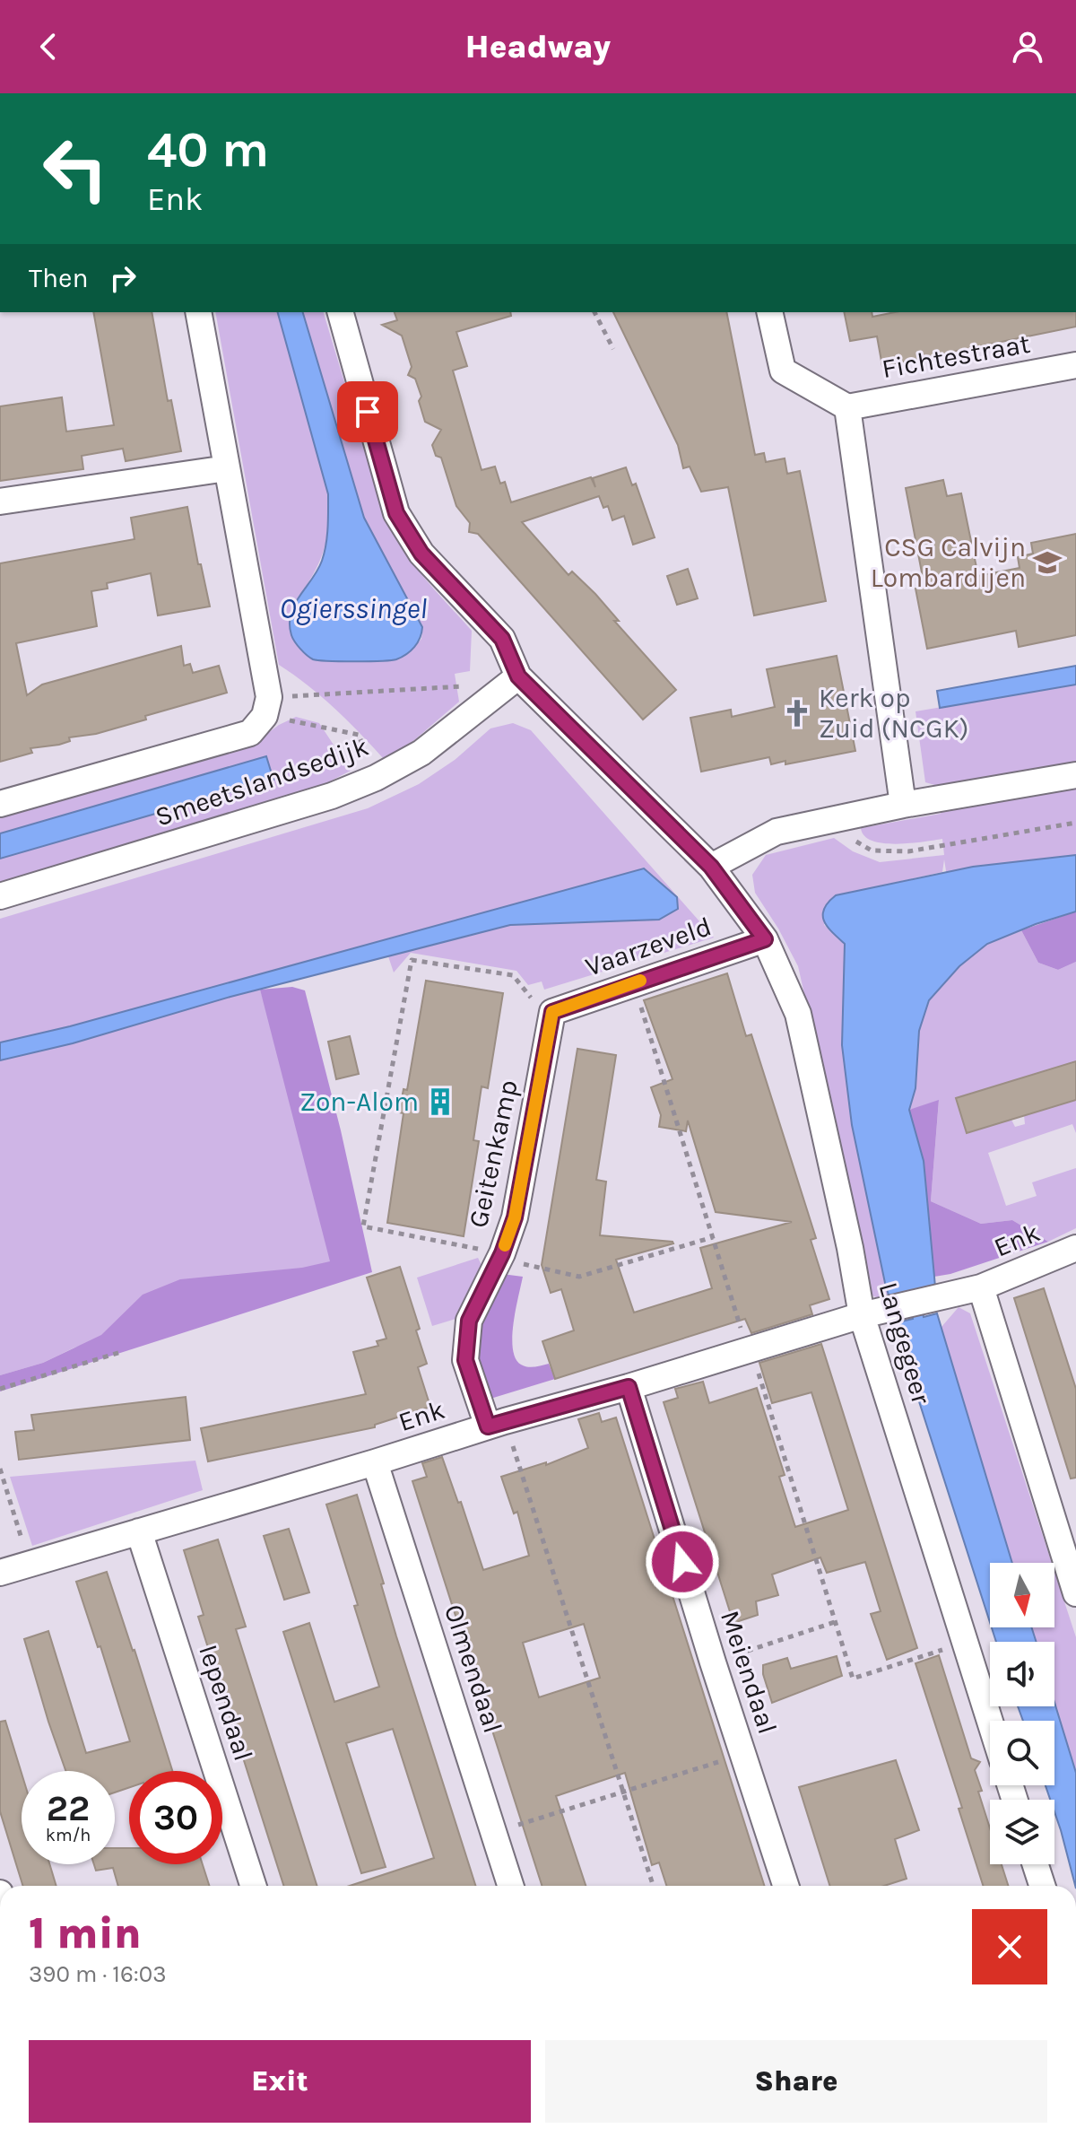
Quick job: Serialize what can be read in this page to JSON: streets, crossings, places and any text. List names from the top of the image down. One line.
{"streets":{"street":["Fichtestraat","Smeetslandsedijk","Vaarzeveld","Geitenkamp","Enk","Langegeer","Olmendaal","Meiendaal","Iependaal"]},"crossings":[["Vaarzeveld","Geitenkamp"],["Vaarzeveld","Langegeer"],["Geitenkamp","Enk"],["Enk","Langegeer"],["Enk","Olmendaal"],["Enk","Meiendaal"],["Enk","Iependaal"]],"water":["Ogierssingel"],"places":{"school or university":["CSG Calvijn Lombardijen"],"church":["Kerk op Zuid (NCGK)"],"building":["Zon-Alom"]},"north":"bottom","page":{"header":"Headway","turn":["40 m","Enk"],"then":"Then","speed":"22 km/h","limit":"30","heading":["1 min","390 m · 16:03"],"buttons":["Exit","Share"]}}
